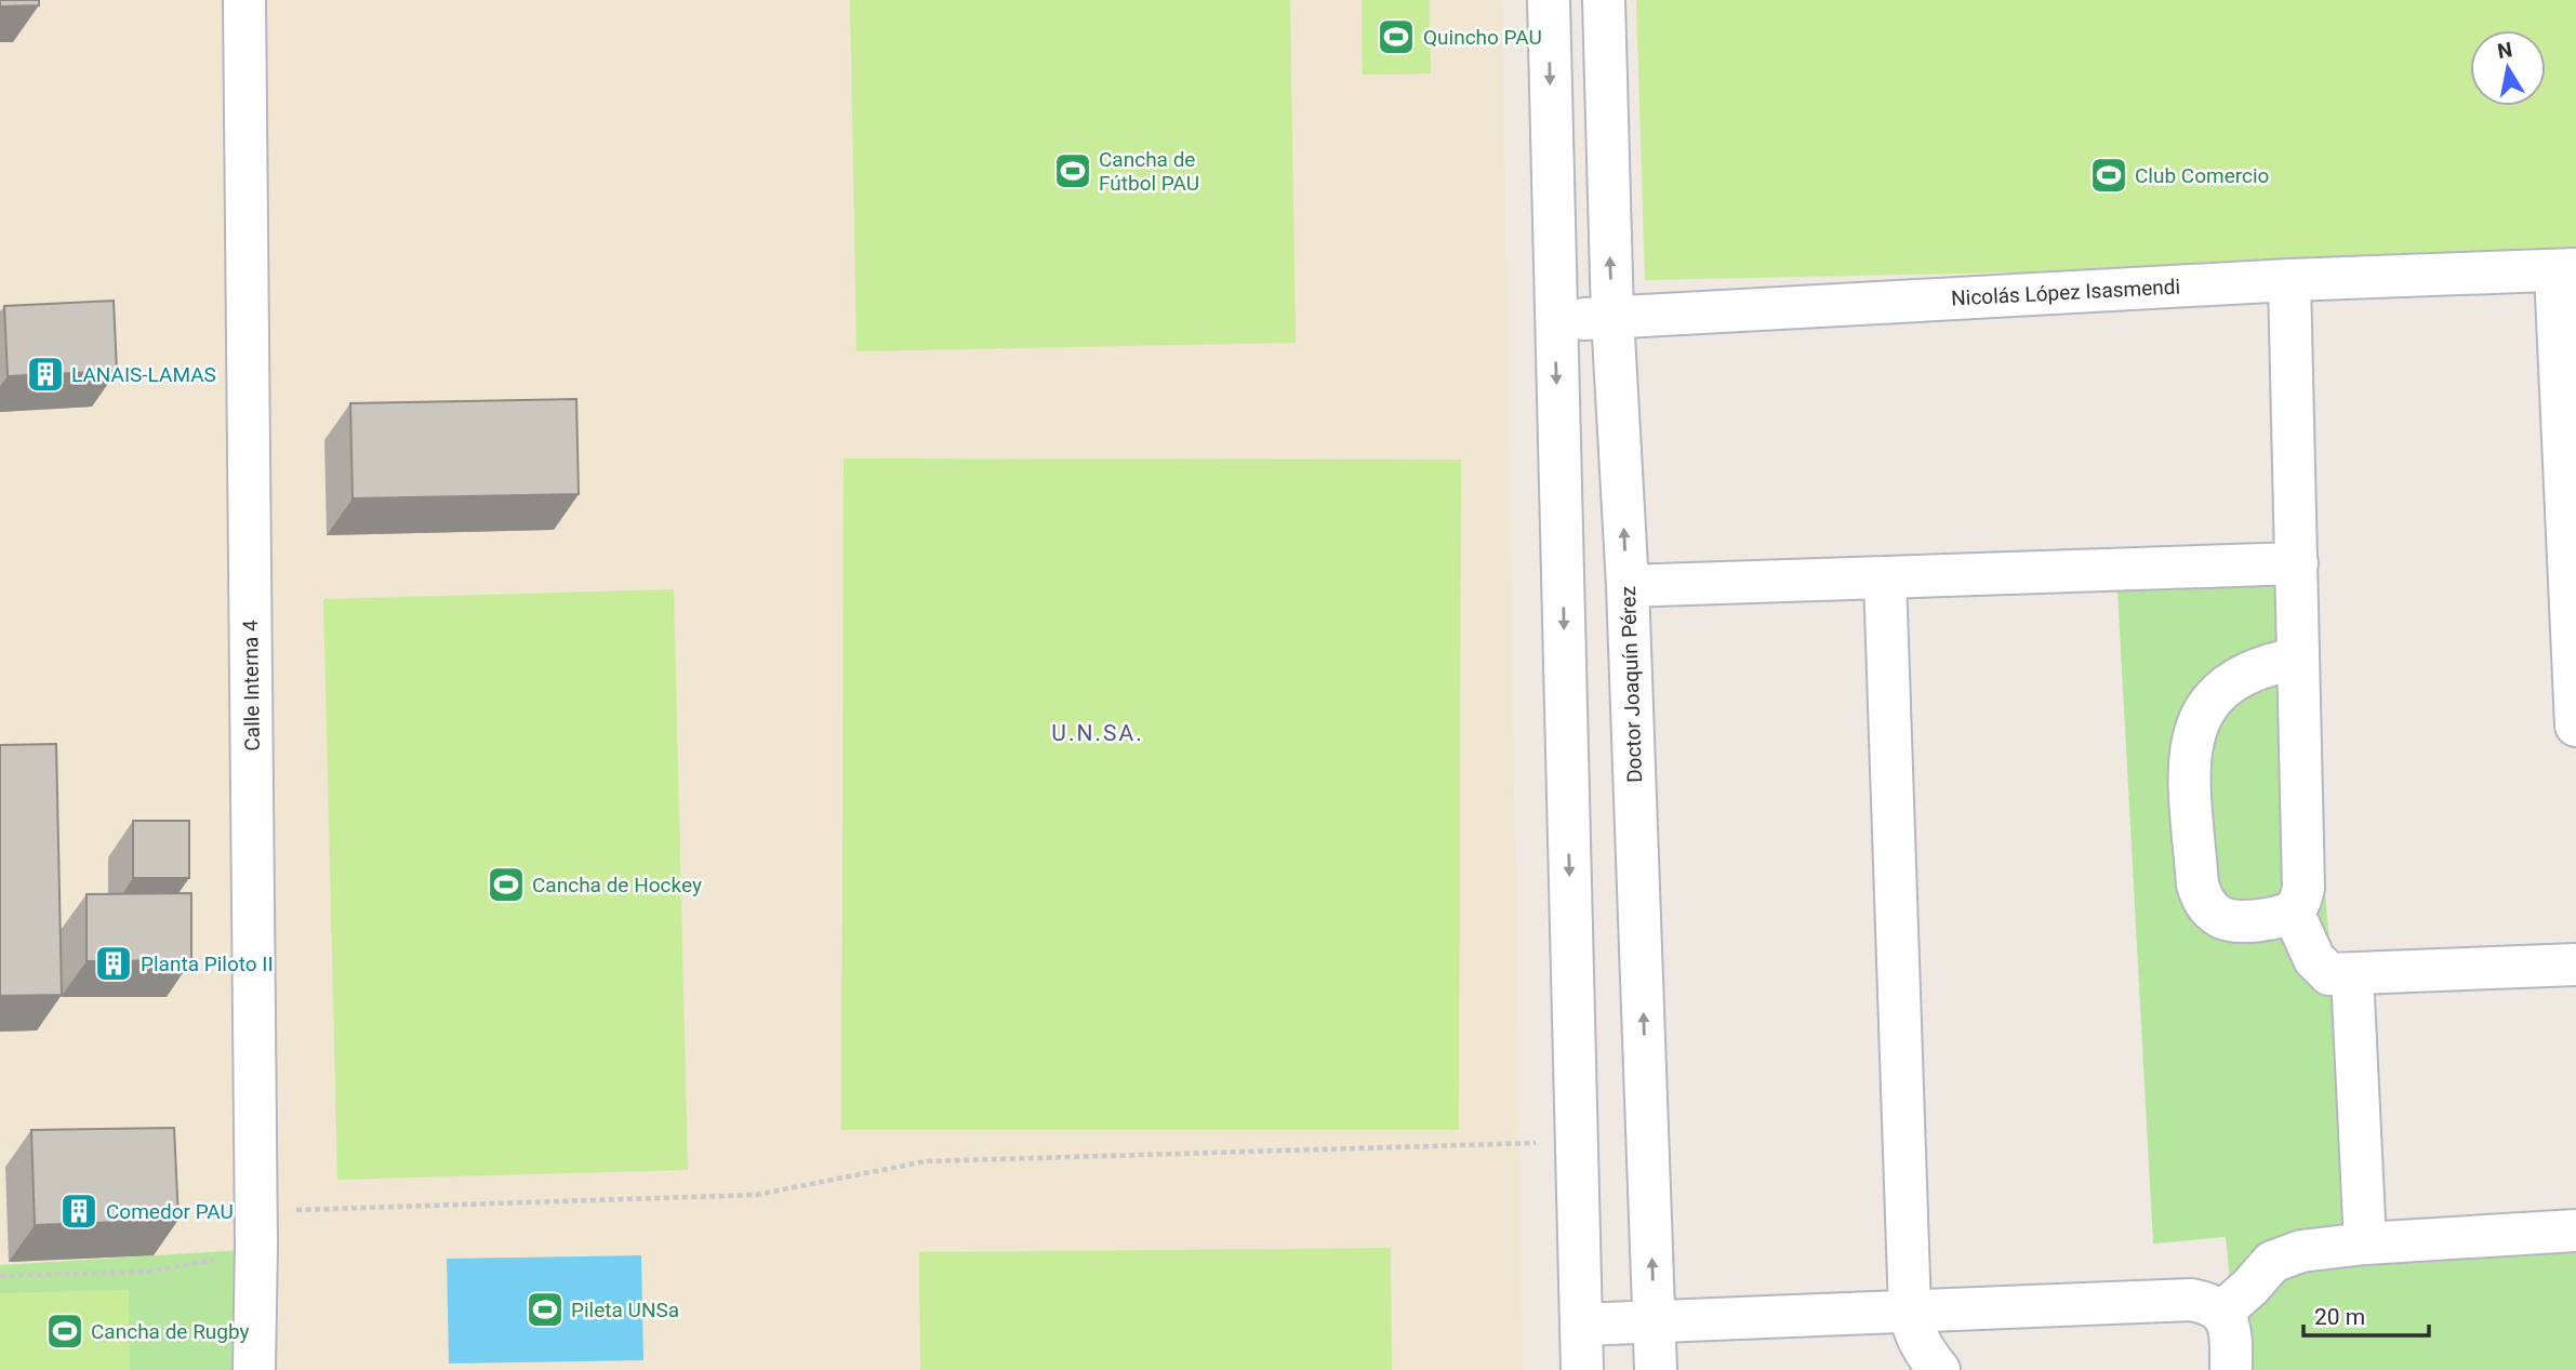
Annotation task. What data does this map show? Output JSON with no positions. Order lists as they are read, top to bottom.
{
  "streets": {
    "street": ["Nicolás López Isasmendi", "Doctor Joaquín Pérez", "Calle Interna 4"]
  },
  "crossings": [
    ["Nicolás López Isasmendi", "Doctor Joaquín Pérez"]
  ],
  "districts": ["U.N.SA."],
  "places": {
    "sports": [
      "Quincho PAU",
      "Cancha de Fútbol PAU",
      "Club Comercio",
      "Cancha de Hockey",
      "Pileta UNSa",
      "Cancha de Rugby"
    ],
    "building": ["LANAIS-LAMAS", "Planta Piloto II", "Comedor PAU"]
  },
  "scale_bar": "20 m",
  "north": "top"
}
